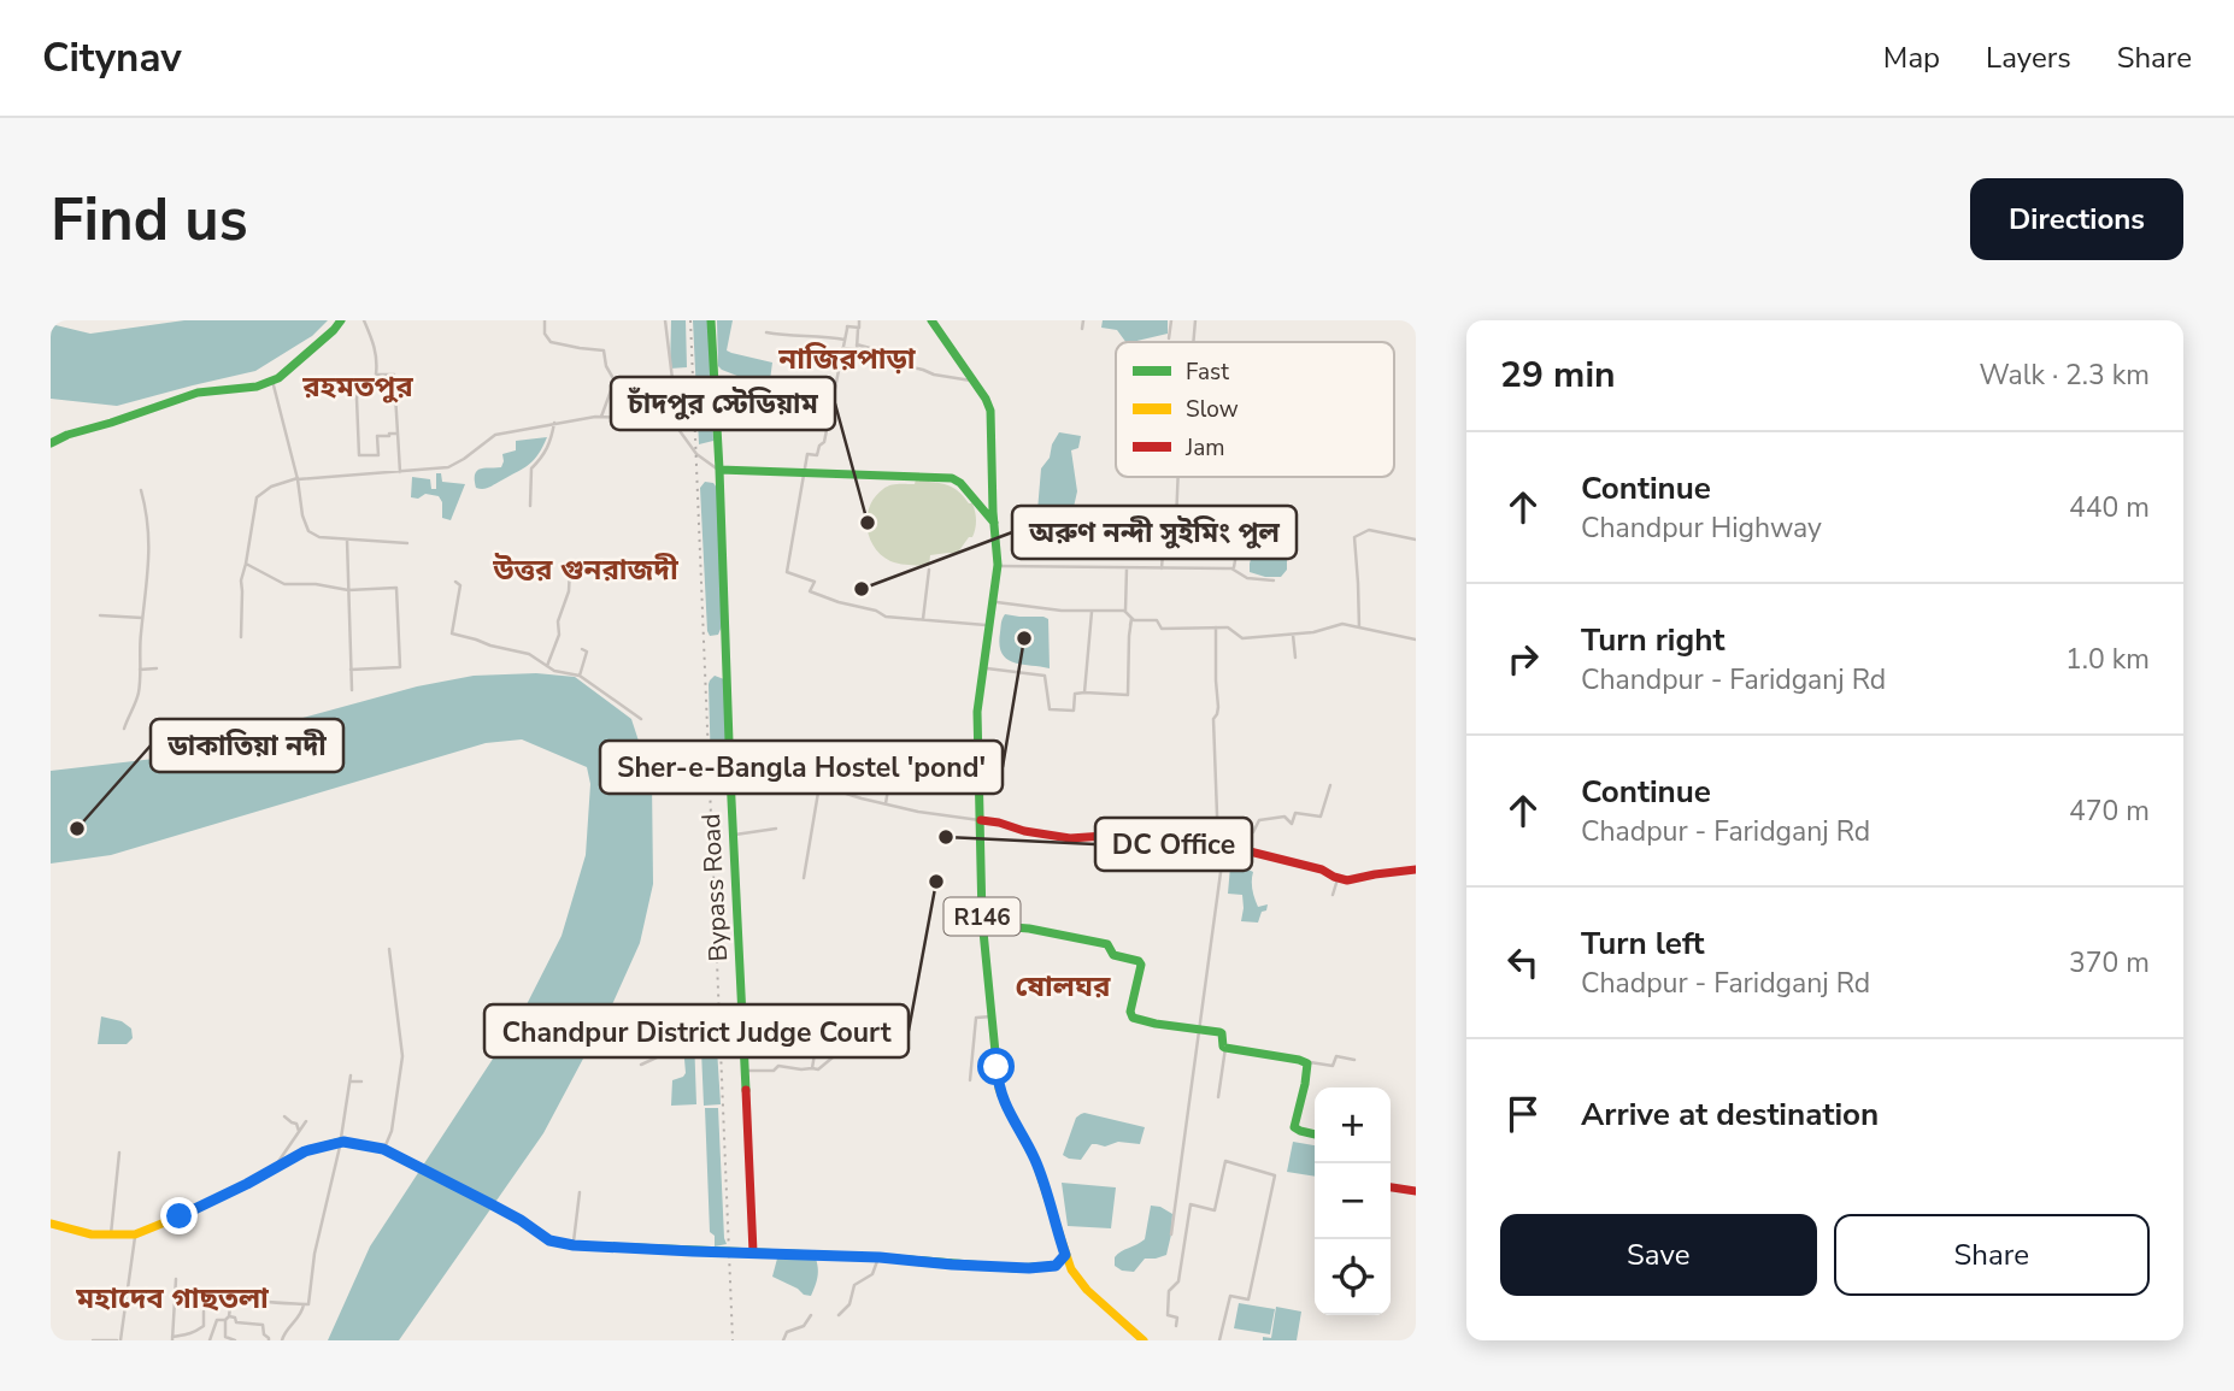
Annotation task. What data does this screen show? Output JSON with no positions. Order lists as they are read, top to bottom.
{
  "streets": {
    "main road": ["Bypass Road", "R146"]
  },
  "districts": [
    "নাজিরপাড়া",
    "রহমতপুর",
    "উত্তর গুনরাজদী",
    "ষোলঘর",
    "মহাদেব গাছতলা"
  ],
  "places": [
    "চাঁদপুর স্টেডিয়াম",
    "অরুণ নন্দী সুইমিং পুল",
    "Sher-e-Bangla Hostel 'pond'",
    "ডাকাতিয়া নদী",
    "DC Office",
    "Chandpur District Judge Court"
  ],
  "legend": ["Fast", "Slow", "Jam"],
  "page": {
    "header": "Citynav",
    "nav": ["Map", "Layers", "Share"],
    "buttons": [
      "Directions",
      ["Save", "Share"]
    ],
    "title": "Find us",
    "heading": ["29 min", "Walk · 2.3 km"],
    "list": [
      ["Continue", "Chandpur Highway", "440 m"],
      ["Turn right", "Chandpur - Faridganj Rd", "1.0 km"],
      ["Continue", "Chadpur - Faridganj Rd", "470 m"],
      ["Turn left", "Chadpur - Faridganj Rd", "370 m"],
      "Arrive at destination"
    ],
    "map_buttons": ["+", "−"]
  }
}
